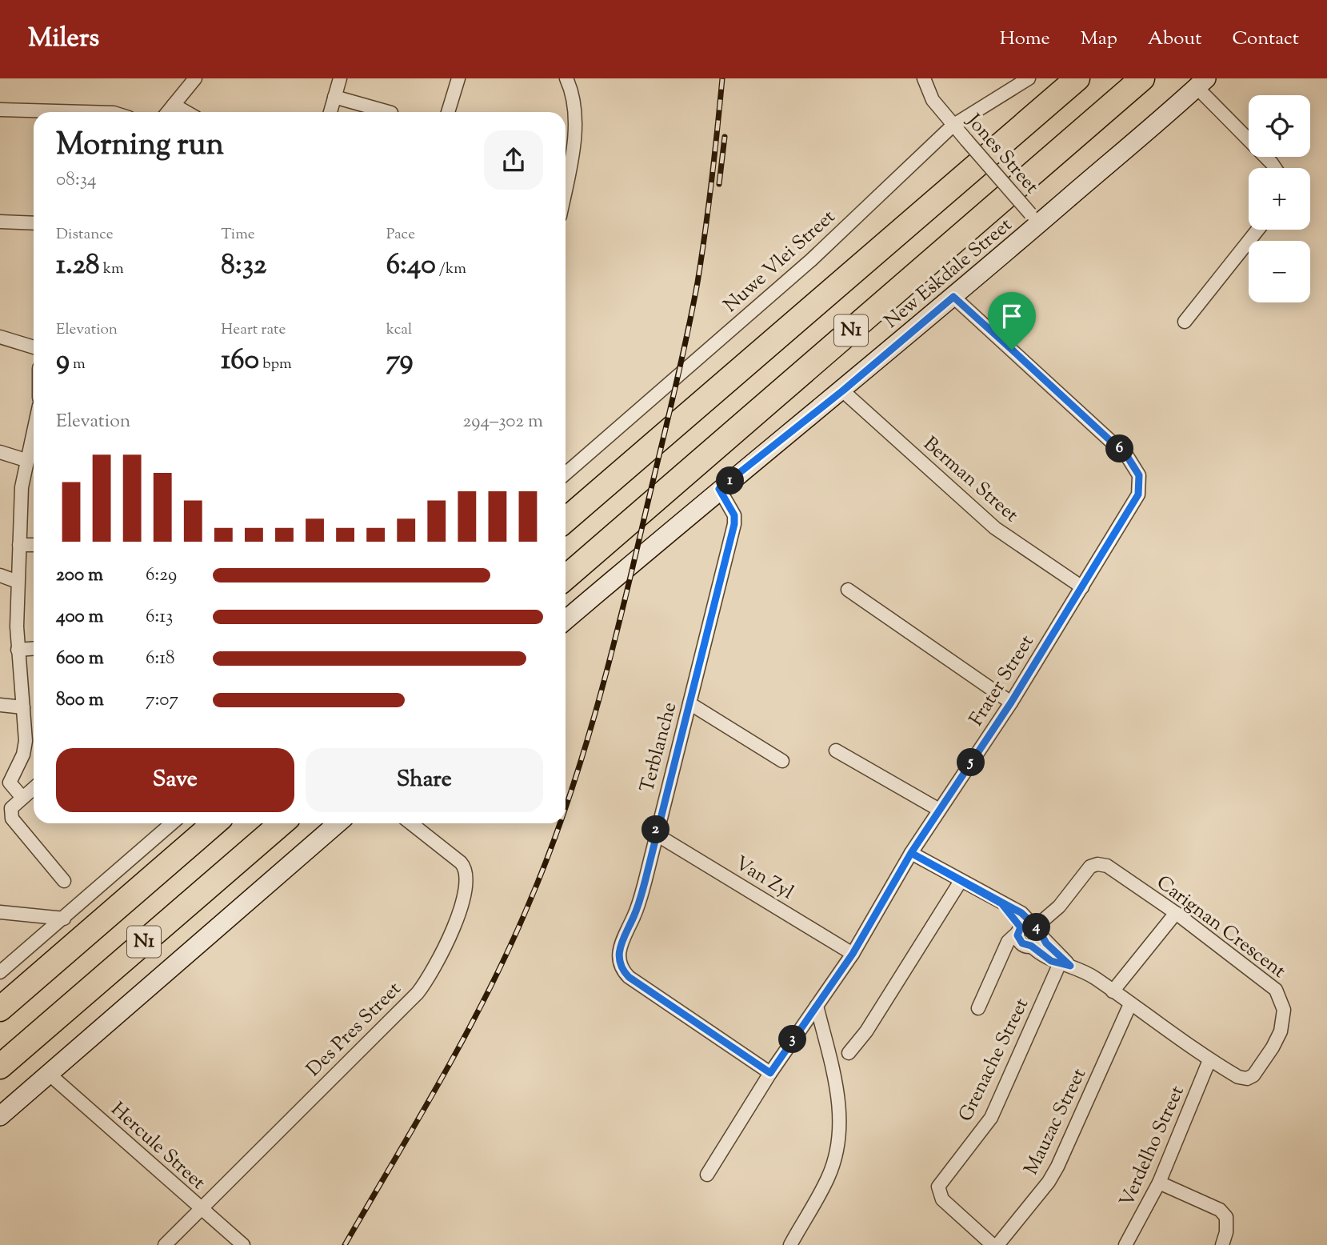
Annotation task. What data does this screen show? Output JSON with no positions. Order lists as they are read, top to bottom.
{
  "streets": {
    "highway": ["N1"],
    "street": [
      "Jones Street",
      "Nuwe Vlei Street",
      "New Eskdale Street",
      "Berman Street",
      "Frater Street",
      "Terblanche",
      "Van Zyl",
      "Carignan Crescent",
      "Des Pres Street",
      "Grenache Street",
      "Mauzac Street",
      "Hercule Street",
      "Verdelho Street"
    ]
  },
  "crossings": [
    ["Jones Street", "Nuwe Vlei Street"],
    ["Jones Street", "New Eskdale Street"],
    ["New Eskdale Street", "Berman Street"],
    ["New Eskdale Street", "Frater Street"],
    ["New Eskdale Street", "Terblanche"],
    ["Berman Street", "Frater Street"],
    ["Frater Street", "Terblanche"],
    ["Frater Street", "Van Zyl"],
    ["Terblanche", "Van Zyl"],
    ["Carignan Crescent", "Grenache Street"],
    ["Carignan Crescent", "Mauzac Street"],
    ["Carignan Crescent", "Verdelho Street"],
    ["Des Pres Street", "Hercule Street"]
  ],
  "page": {
    "header": "Milers",
    "nav": [
      "Home",
      "Map",
      "About",
      "Contact"
    ],
    "map_buttons": ["+", "−"],
    "heading": ["Morning run", "08:34"],
    "stats": [
      ["Distance", "1.28 km"],
      ["Time", "8:32"],
      ["Pace", "6:40 /km"],
      ["Elevation", "9 m"],
      ["Heart rate", "160 bpm"],
      ["kcal", "79"]
    ],
    "chart": ["Elevation", "294–302 m"],
    "pins": [
      "6",
      "1",
      "5",
      "2",
      "4",
      "3"
    ],
    "list": [
      {
        "name": "200 m",
        "note": "6:29"
      },
      {
        "name": "400 m",
        "note": "6:13"
      },
      {
        "name": "600 m",
        "note": "6:18"
      },
      {
        "name": "800 m",
        "note": "7:07"
      }
    ],
    "buttons": ["Save", "Share"]
  }
}
